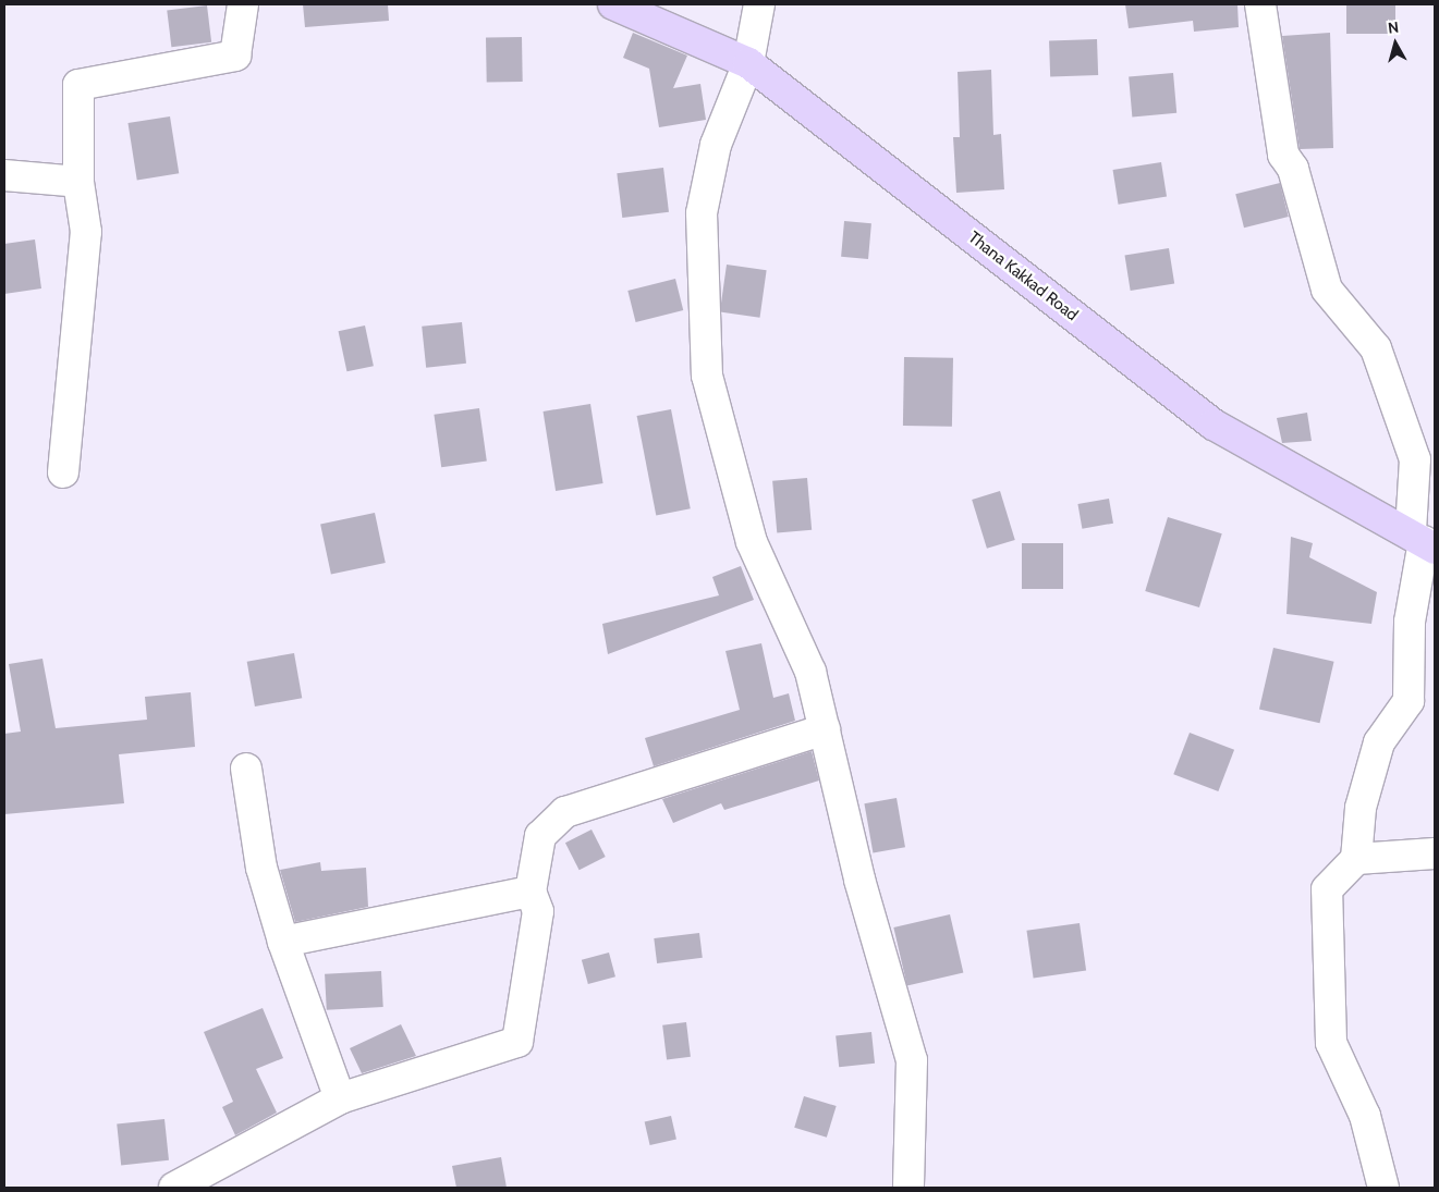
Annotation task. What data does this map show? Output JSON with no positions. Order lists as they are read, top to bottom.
{
  "streets": {
    "main road": ["Thana Kakkad Road"]
  },
  "north": "top"
}
